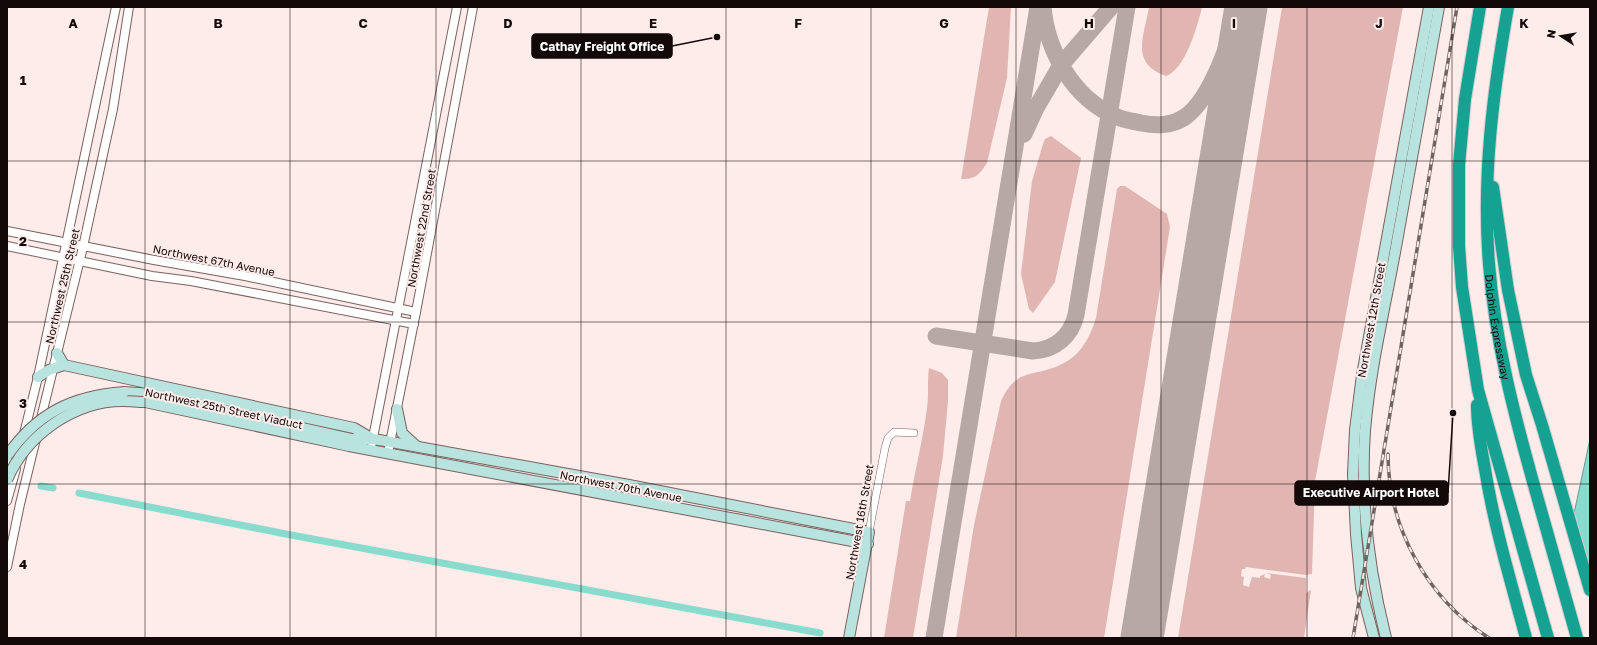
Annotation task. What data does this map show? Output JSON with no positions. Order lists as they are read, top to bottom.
{
  "streets": {
    "highway": ["Dolphin Expressway"],
    "main road": [
      "Northwest 12th Street",
      "Northwest 25th Street Viaduct",
      "Northwest 70th Avenue",
      "Northwest 16th Street"
    ],
    "street": ["Northwest 22nd Street", "Northwest 67th Avenue", "Northwest 25th Street"]
  },
  "crossings": [
    ["Northwest 22nd Street", "Northwest 67th Avenue"],
    ["Northwest 22nd Street", "Northwest 25th Street Viaduct"],
    ["Northwest 22nd Street", "Northwest 70th Avenue"],
    ["Northwest 67th Avenue", "Northwest 25th Street"],
    ["Northwest 25th Street Viaduct", "Northwest 70th Avenue"],
    ["Northwest 70th Avenue", "Northwest 16th Street"]
  ],
  "places": ["Cathay Freight Office", "Executive Airport Hotel"],
  "north": "left",
  "grid": {
    "columns": [
      "A",
      "B",
      "C",
      "D",
      "E",
      "F",
      "G",
      "H",
      "I",
      "J",
      "K"
    ],
    "rows": [
      "1",
      "2",
      "3",
      "4"
    ]
  }
}
